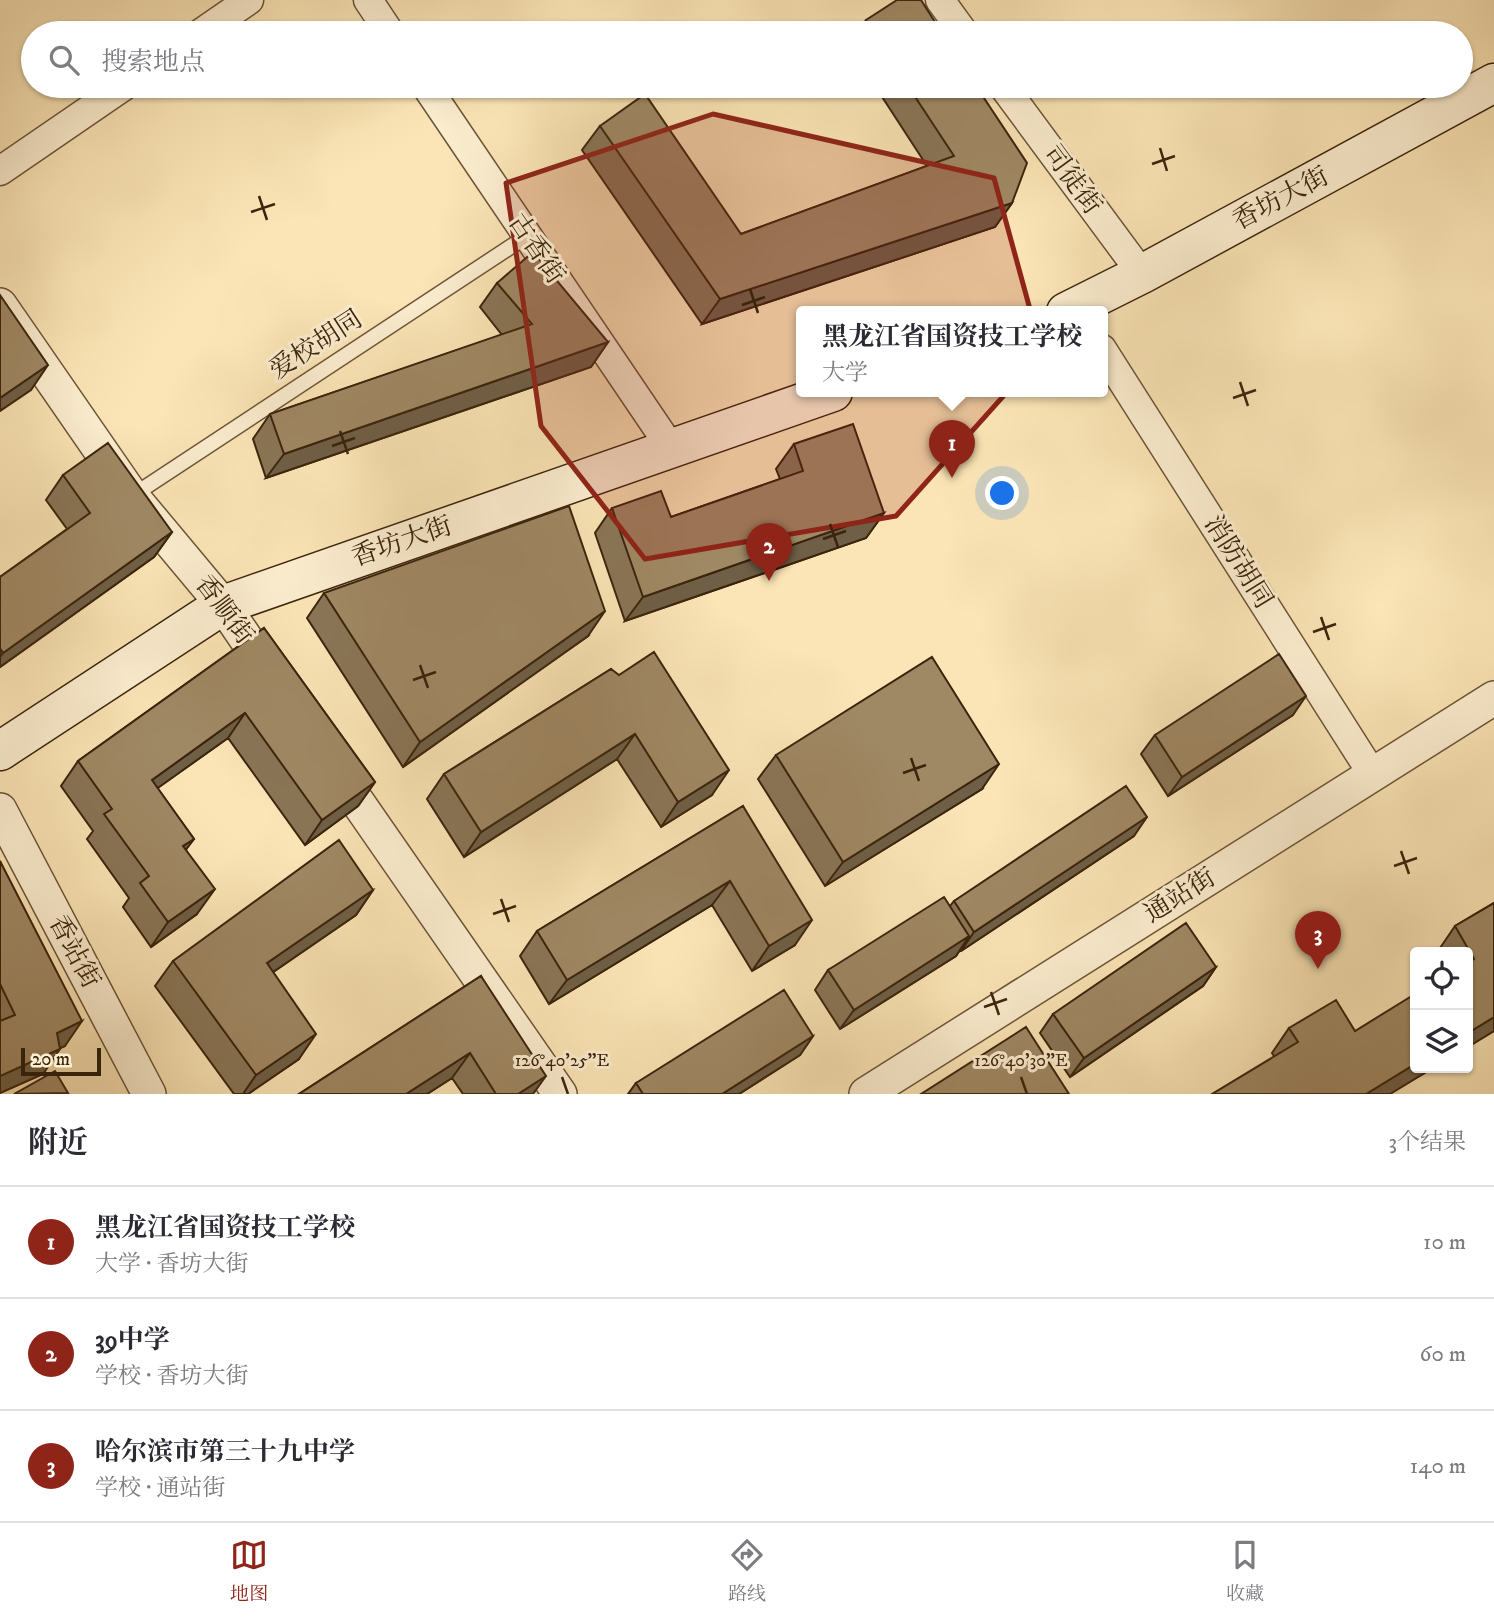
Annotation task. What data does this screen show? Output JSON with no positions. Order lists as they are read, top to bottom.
{
  "streets": {
    "main road": ["香坊大街"],
    "street": [
      "司徒街",
      "古香街",
      "消防胡同",
      "香顺街",
      "通站街",
      "香站街"
    ],
    "lane": ["爱校胡同"]
  },
  "crossings": [
    ["司徒街", "香坊大街"],
    ["香坊大街", "古香街"],
    ["香坊大街", "香顺街"],
    ["古香街", "爱校胡同"],
    ["爱校胡同", "香顺街"],
    ["消防胡同", "通站街"]
  ],
  "scale_bar": "20 m",
  "page": {
    "search": "搜索地点",
    "popup": ["黑龙江省国资技工学校", "大学"],
    "pins": ["1", "2", "3"],
    "scale": "20 m",
    "heading": ["附近", "3个结果"],
    "list": [
      {
        "mark": "1",
        "name": "黑龙江省国资技工学校",
        "note": "大学 · 香坊大街",
        "value": "10 m"
      },
      {
        "mark": "2",
        "name": "39中学",
        "note": "学校 · 香坊大街",
        "value": "60 m"
      },
      {
        "mark": "3",
        "name": "哈尔滨市第三十九中学",
        "note": "学校 · 通站街",
        "value": "140 m"
      }
    ],
    "nav": ["地图", "路线", "收藏"]
  },
  "coordinates": ["126°40'25\"E", "126°40'30\"E"]
}
